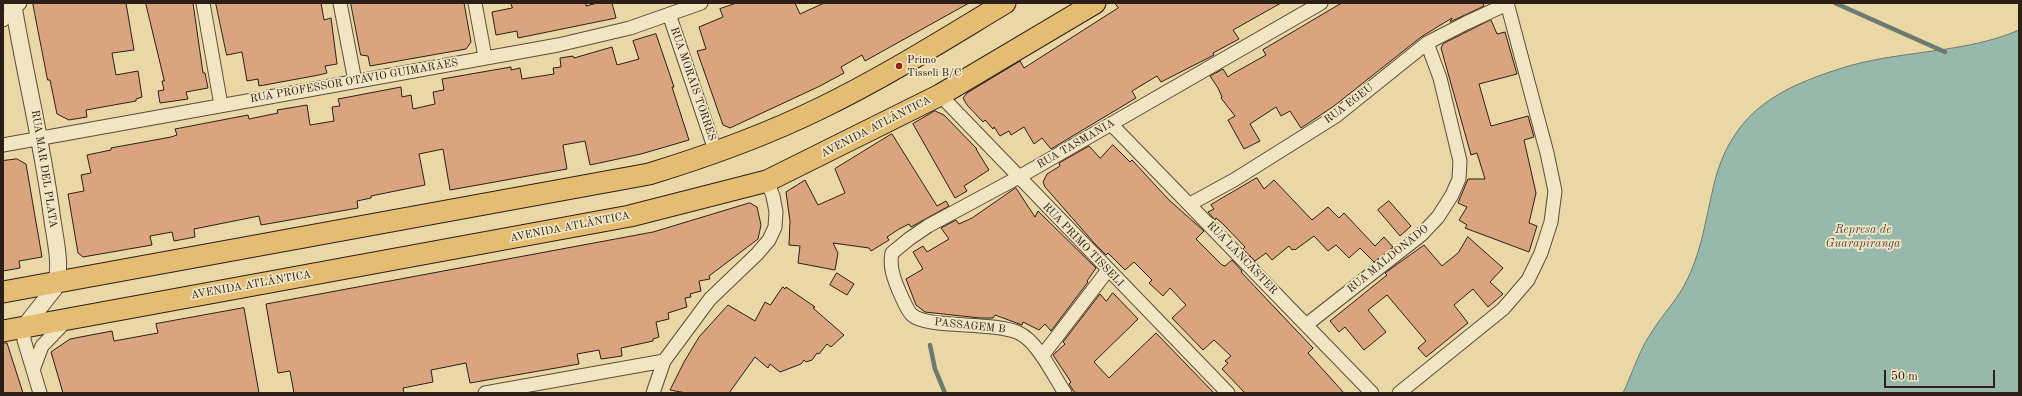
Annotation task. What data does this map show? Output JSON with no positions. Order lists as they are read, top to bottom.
{
  "streets": {
    "main road": ["AVENIDA ATLÂNTICA"],
    "street": [
      "RUA PROFESSOR OTÁVIO GUIMARÃES",
      "RUA MORAIS TORRES",
      "RUA EGEU",
      "RUA TASMANIA",
      "RUA MAR DEL PLATA",
      "RUA PRIMO TISSELI",
      "RUA LANCASTER",
      "RUA MALDONADO",
      "PASSAGEM B"
    ]
  },
  "crossings": [
    ["RUA PROFESSOR OTÁVIO GUIMARÃES", "RUA MORAIS TORRES"],
    ["RUA PROFESSOR OTÁVIO GUIMARÃES", "RUA MAR DEL PLATA"],
    ["RUA EGEU", "RUA LANCASTER"],
    ["RUA EGEU", "RUA MALDONADO"],
    ["AVENIDA ATLÂNTICA", "RUA MAR DEL PLATA"],
    ["AVENIDA ATLÂNTICA", "RUA PRIMO TISSELI"],
    ["RUA TASMANIA", "RUA PRIMO TISSELI"],
    ["RUA TASMANIA", "RUA LANCASTER"],
    ["RUA TASMANIA", "PASSAGEM B"],
    ["RUA LANCASTER", "RUA MALDONADO"]
  ],
  "water": ["Represa de Guarapiranga"],
  "places": ["Primo Tisseli B/C"],
  "scale_bar": "50 m"
}
